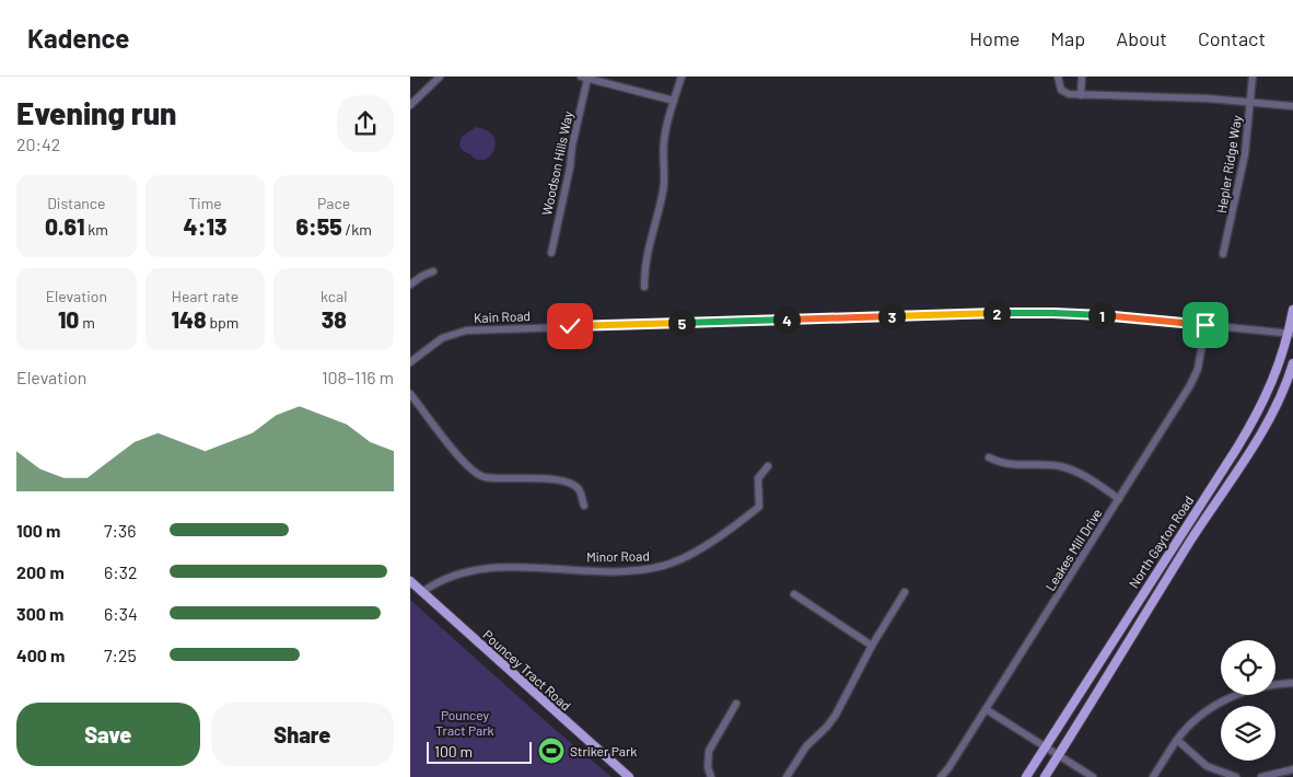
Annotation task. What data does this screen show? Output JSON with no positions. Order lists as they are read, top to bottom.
{
  "streets": {
    "main road": ["North Gayton Road", "Pouncey Tract Road"],
    "street": [
      "Woodson Hills Way",
      "Hepler Ridge Way",
      "Kain Road",
      "Leakes Mill Drive",
      "Minor Road"
    ]
  },
  "crossings": [
    ["Kain Road", "North Gayton Road"],
    ["Kain Road", "Leakes Mill Drive"],
    ["Minor Road", "Pouncey Tract Road"]
  ],
  "parks": ["Pouncey Tract Park"],
  "places": {
    "sports": ["Striker Park"]
  },
  "scale_bar": "100 m",
  "page": {
    "header": "Kadence",
    "nav": [
      "Home",
      "Map",
      "About",
      "Contact"
    ],
    "heading": ["Evening run", "20:42"],
    "stats": [
      ["Distance", "0.61 km"],
      ["Time", "4:13"],
      ["Pace", "6:55 /km"],
      ["Elevation", "10 m"],
      ["Heart rate", "148 bpm"],
      ["kcal", "38"]
    ],
    "pins": [
      "2",
      "1",
      "3",
      "4",
      "5"
    ],
    "chart": ["Elevation", "108–116 m"],
    "list": [
      {
        "name": "100 m",
        "note": "7:36"
      },
      {
        "name": "200 m",
        "note": "6:32"
      },
      {
        "name": "300 m",
        "note": "6:34"
      },
      {
        "name": "400 m",
        "note": "7:25"
      }
    ],
    "buttons": ["Save", "Share"],
    "scale": "100 m"
  }
}
